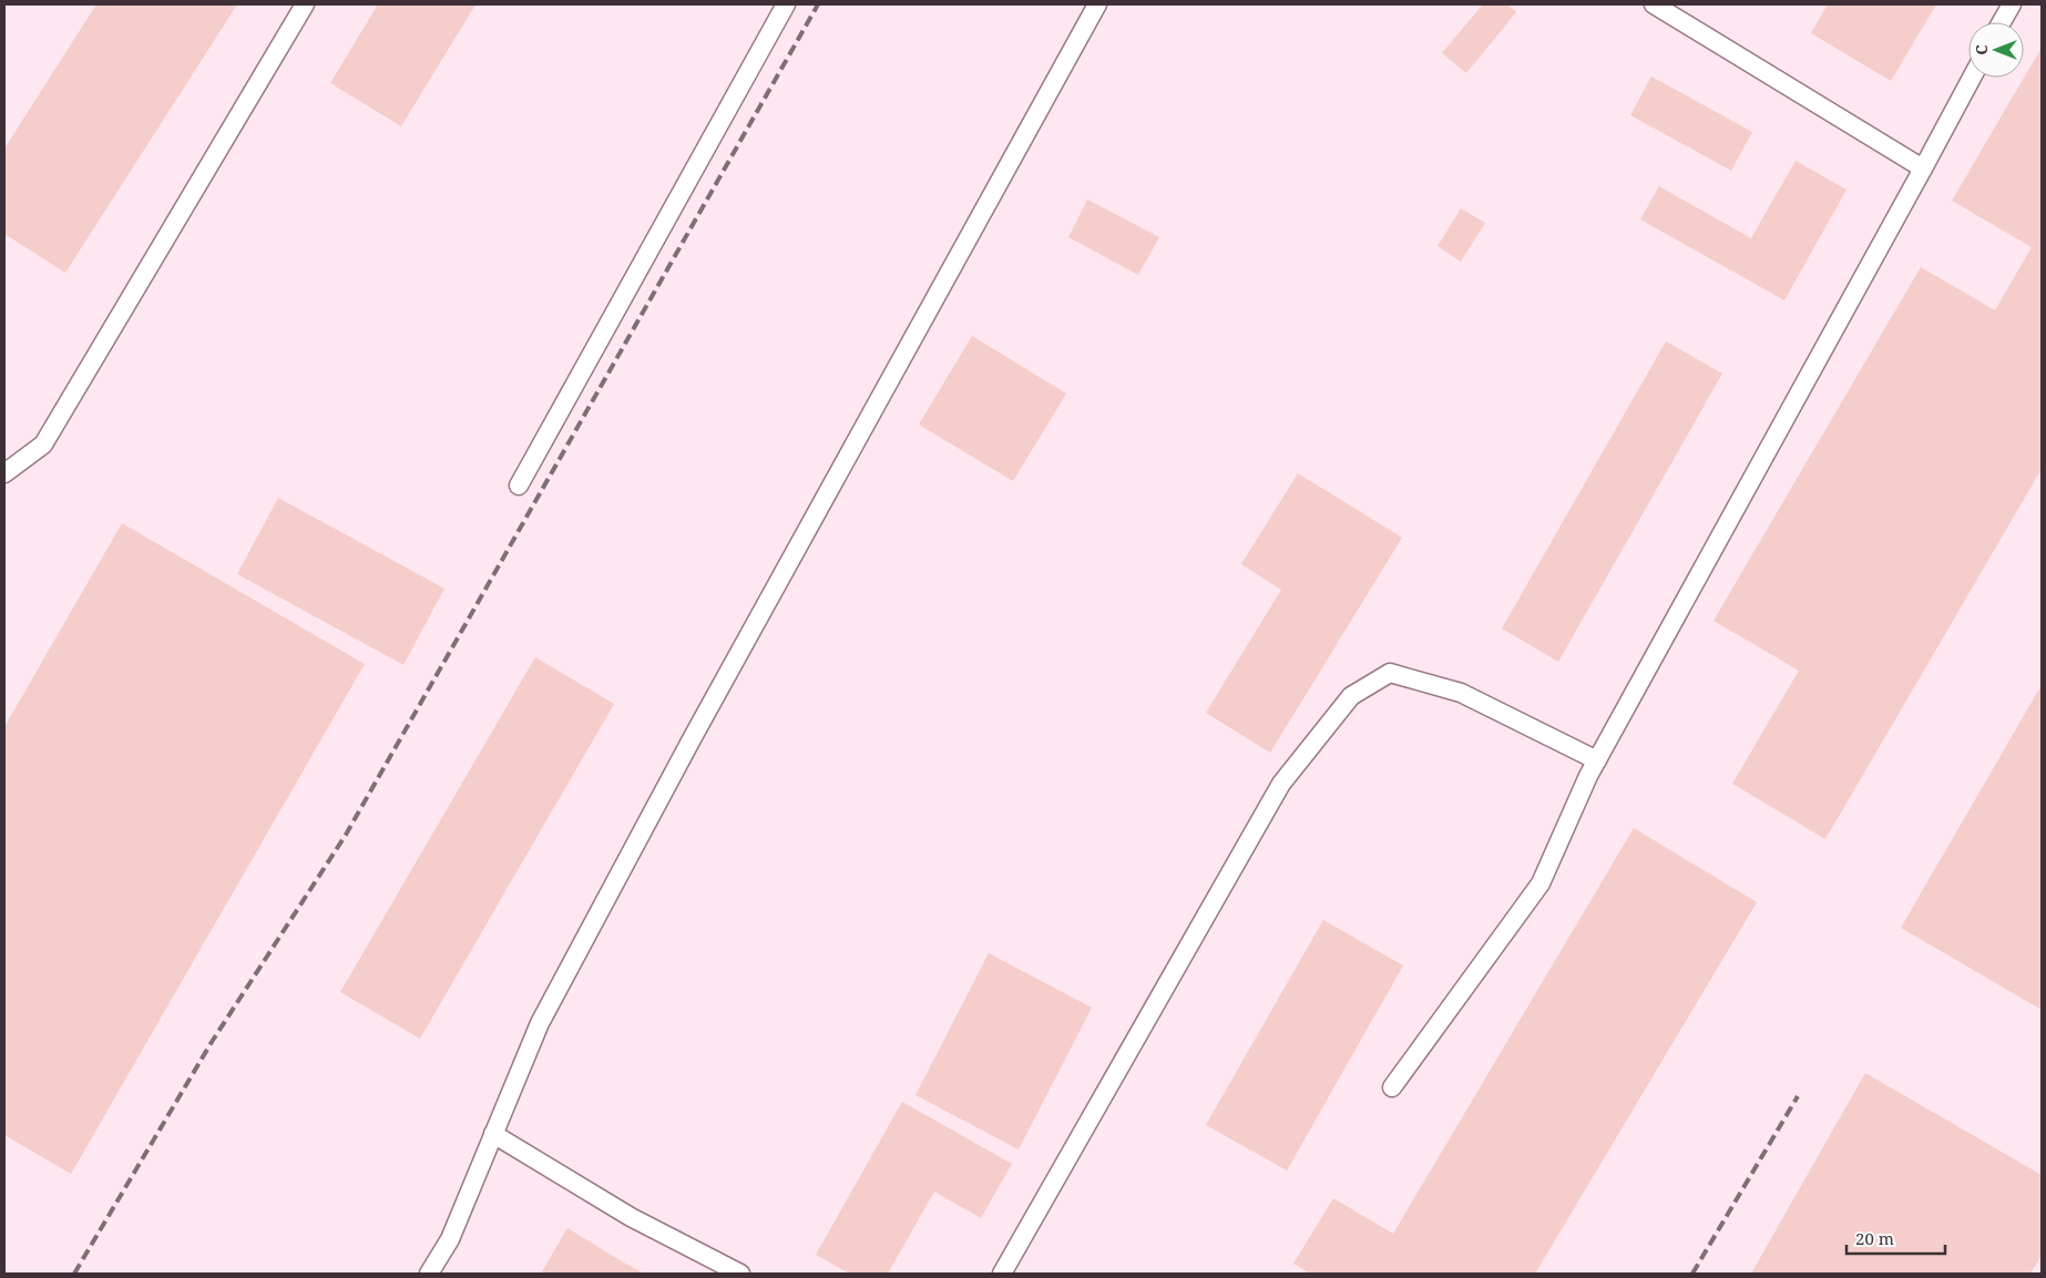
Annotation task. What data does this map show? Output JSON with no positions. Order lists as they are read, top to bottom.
{
  "scale_bar": "20 m",
  "north": "left"
}
